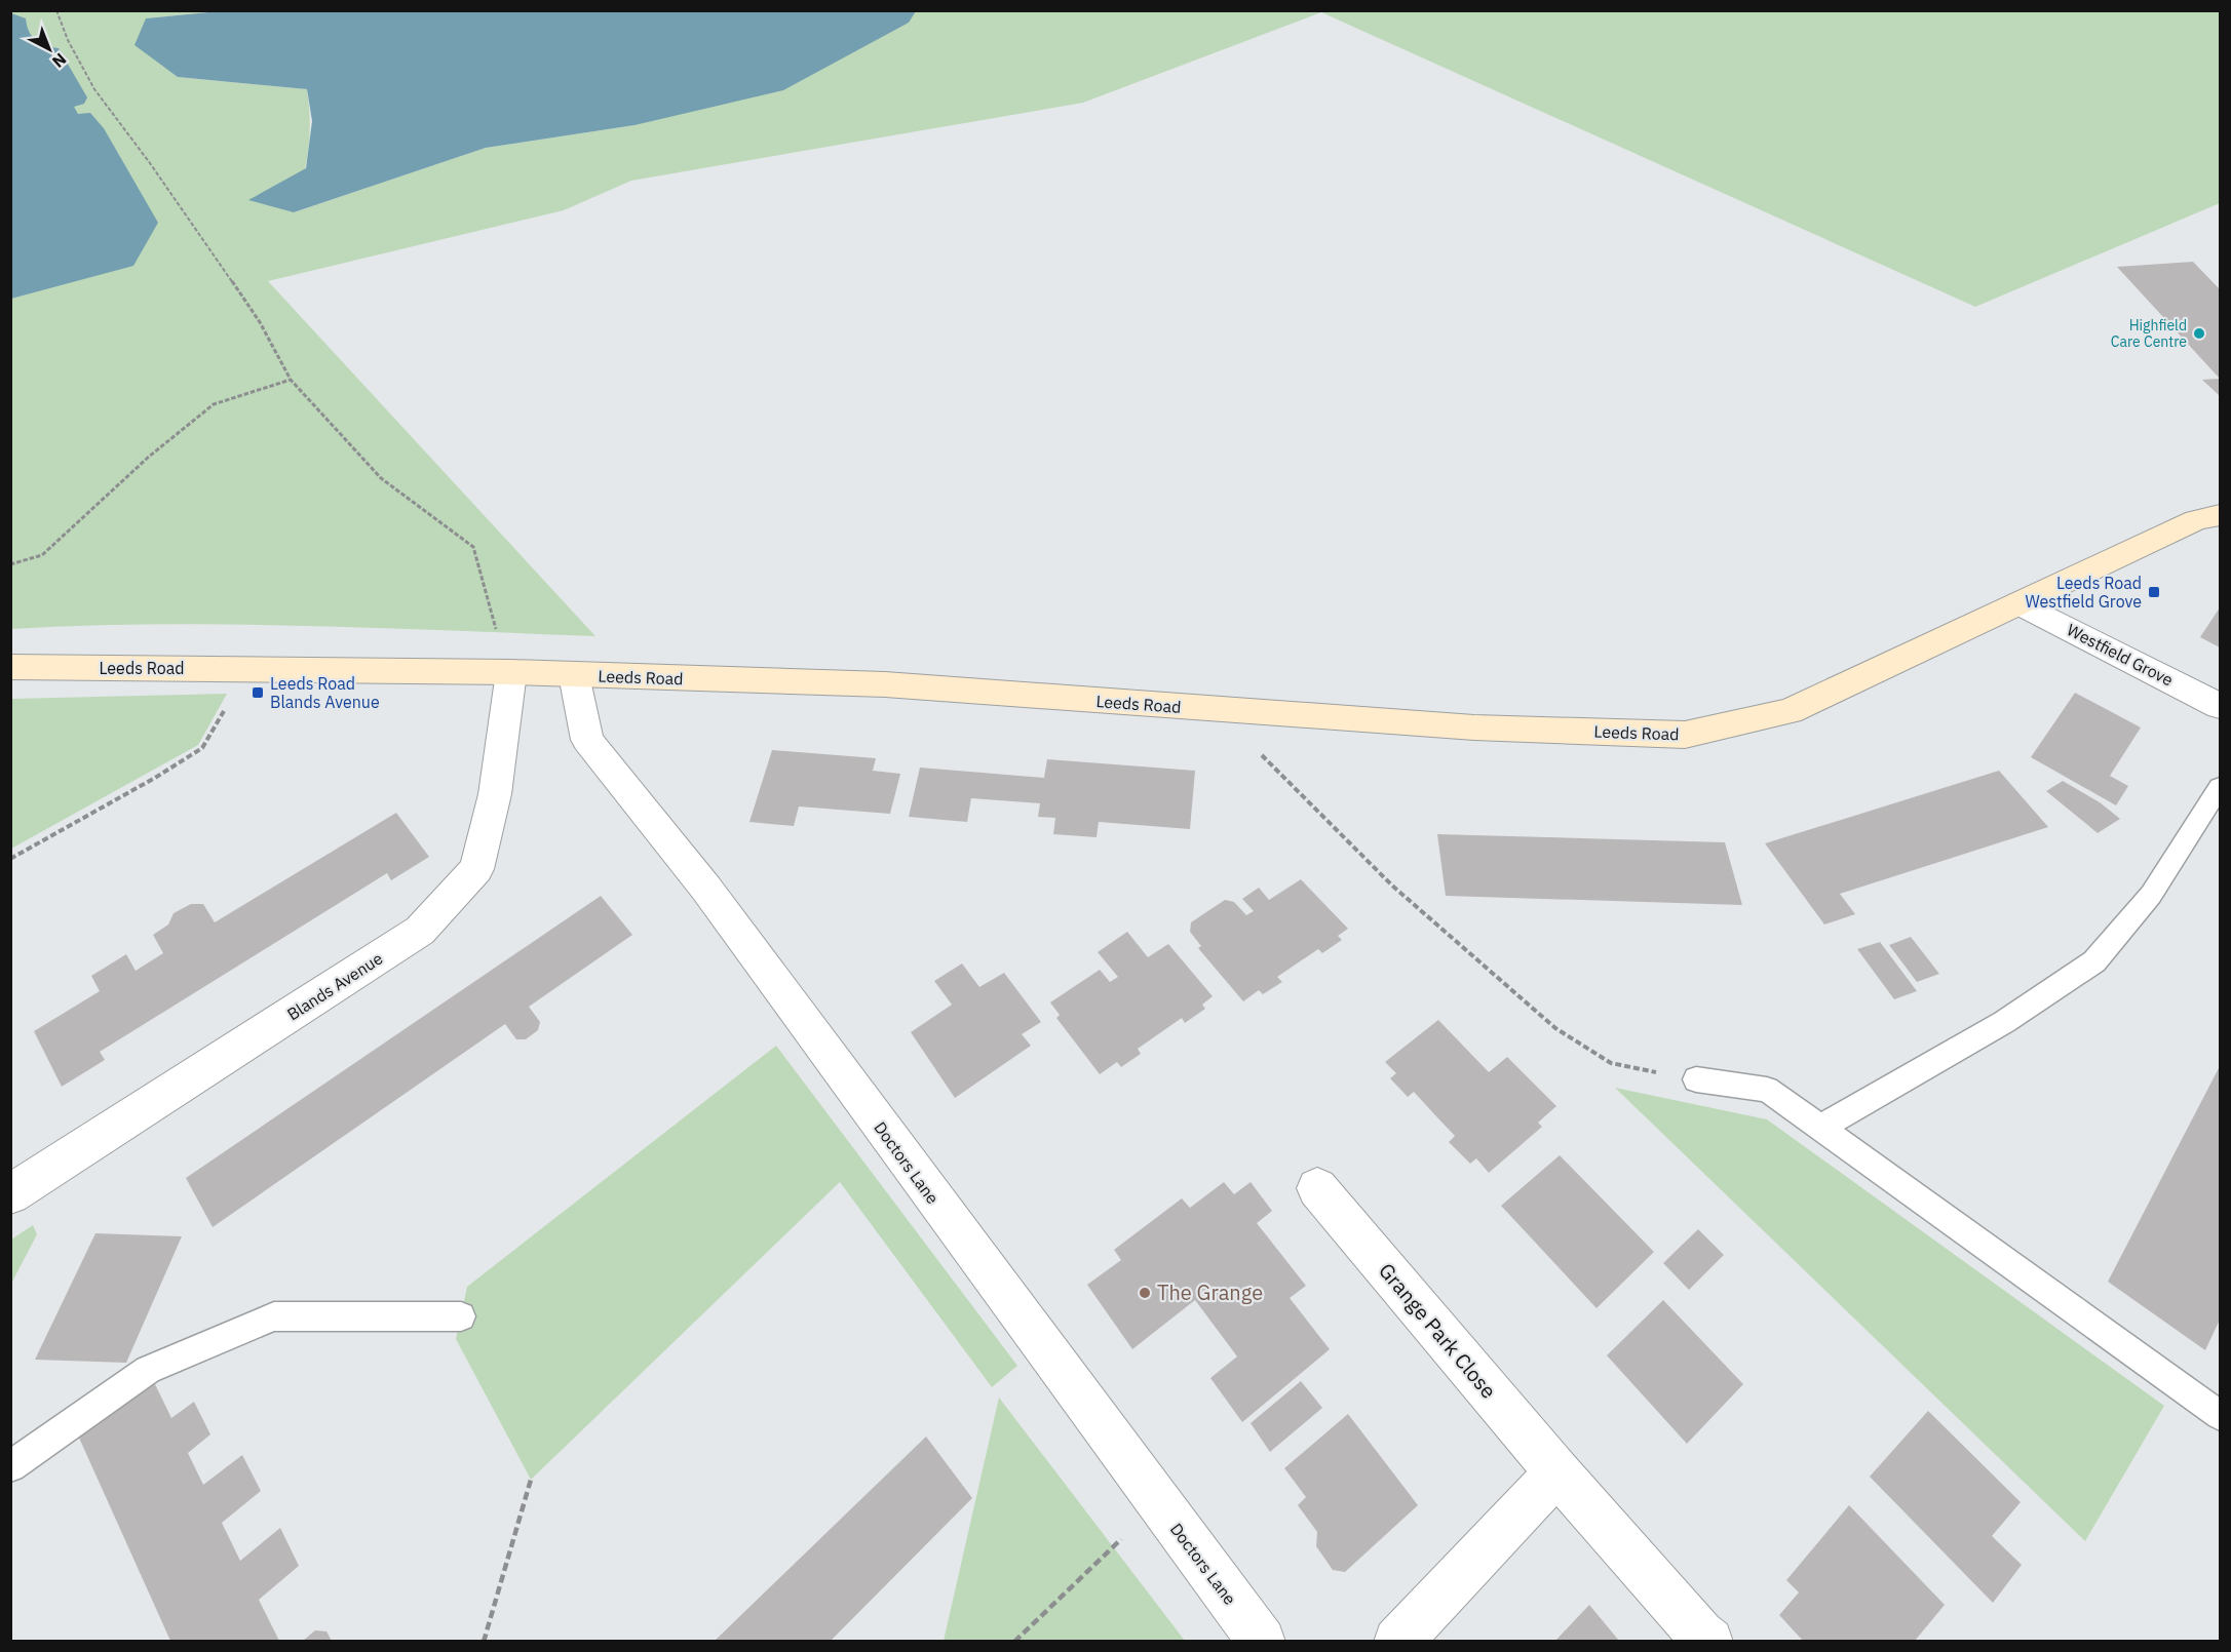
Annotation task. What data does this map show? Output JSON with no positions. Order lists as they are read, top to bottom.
{
  "streets": {
    "street": [
      "Westfield Grove",
      "Leeds Road",
      "Blands Avenue",
      "Doctors Lane",
      "Grange Park Close"
    ]
  },
  "crossings": [
    ["Westfield Grove", "Leeds Road"],
    ["Leeds Road", "Blands Avenue"],
    ["Leeds Road", "Doctors Lane"]
  ],
  "places": {
    "other": ["Highfield Care Centre", "The Grange"],
    "transit": ["Leeds Road Westfield Grove", "Leeds Road Blands Avenue"]
  },
  "north": "bottom right"
}
